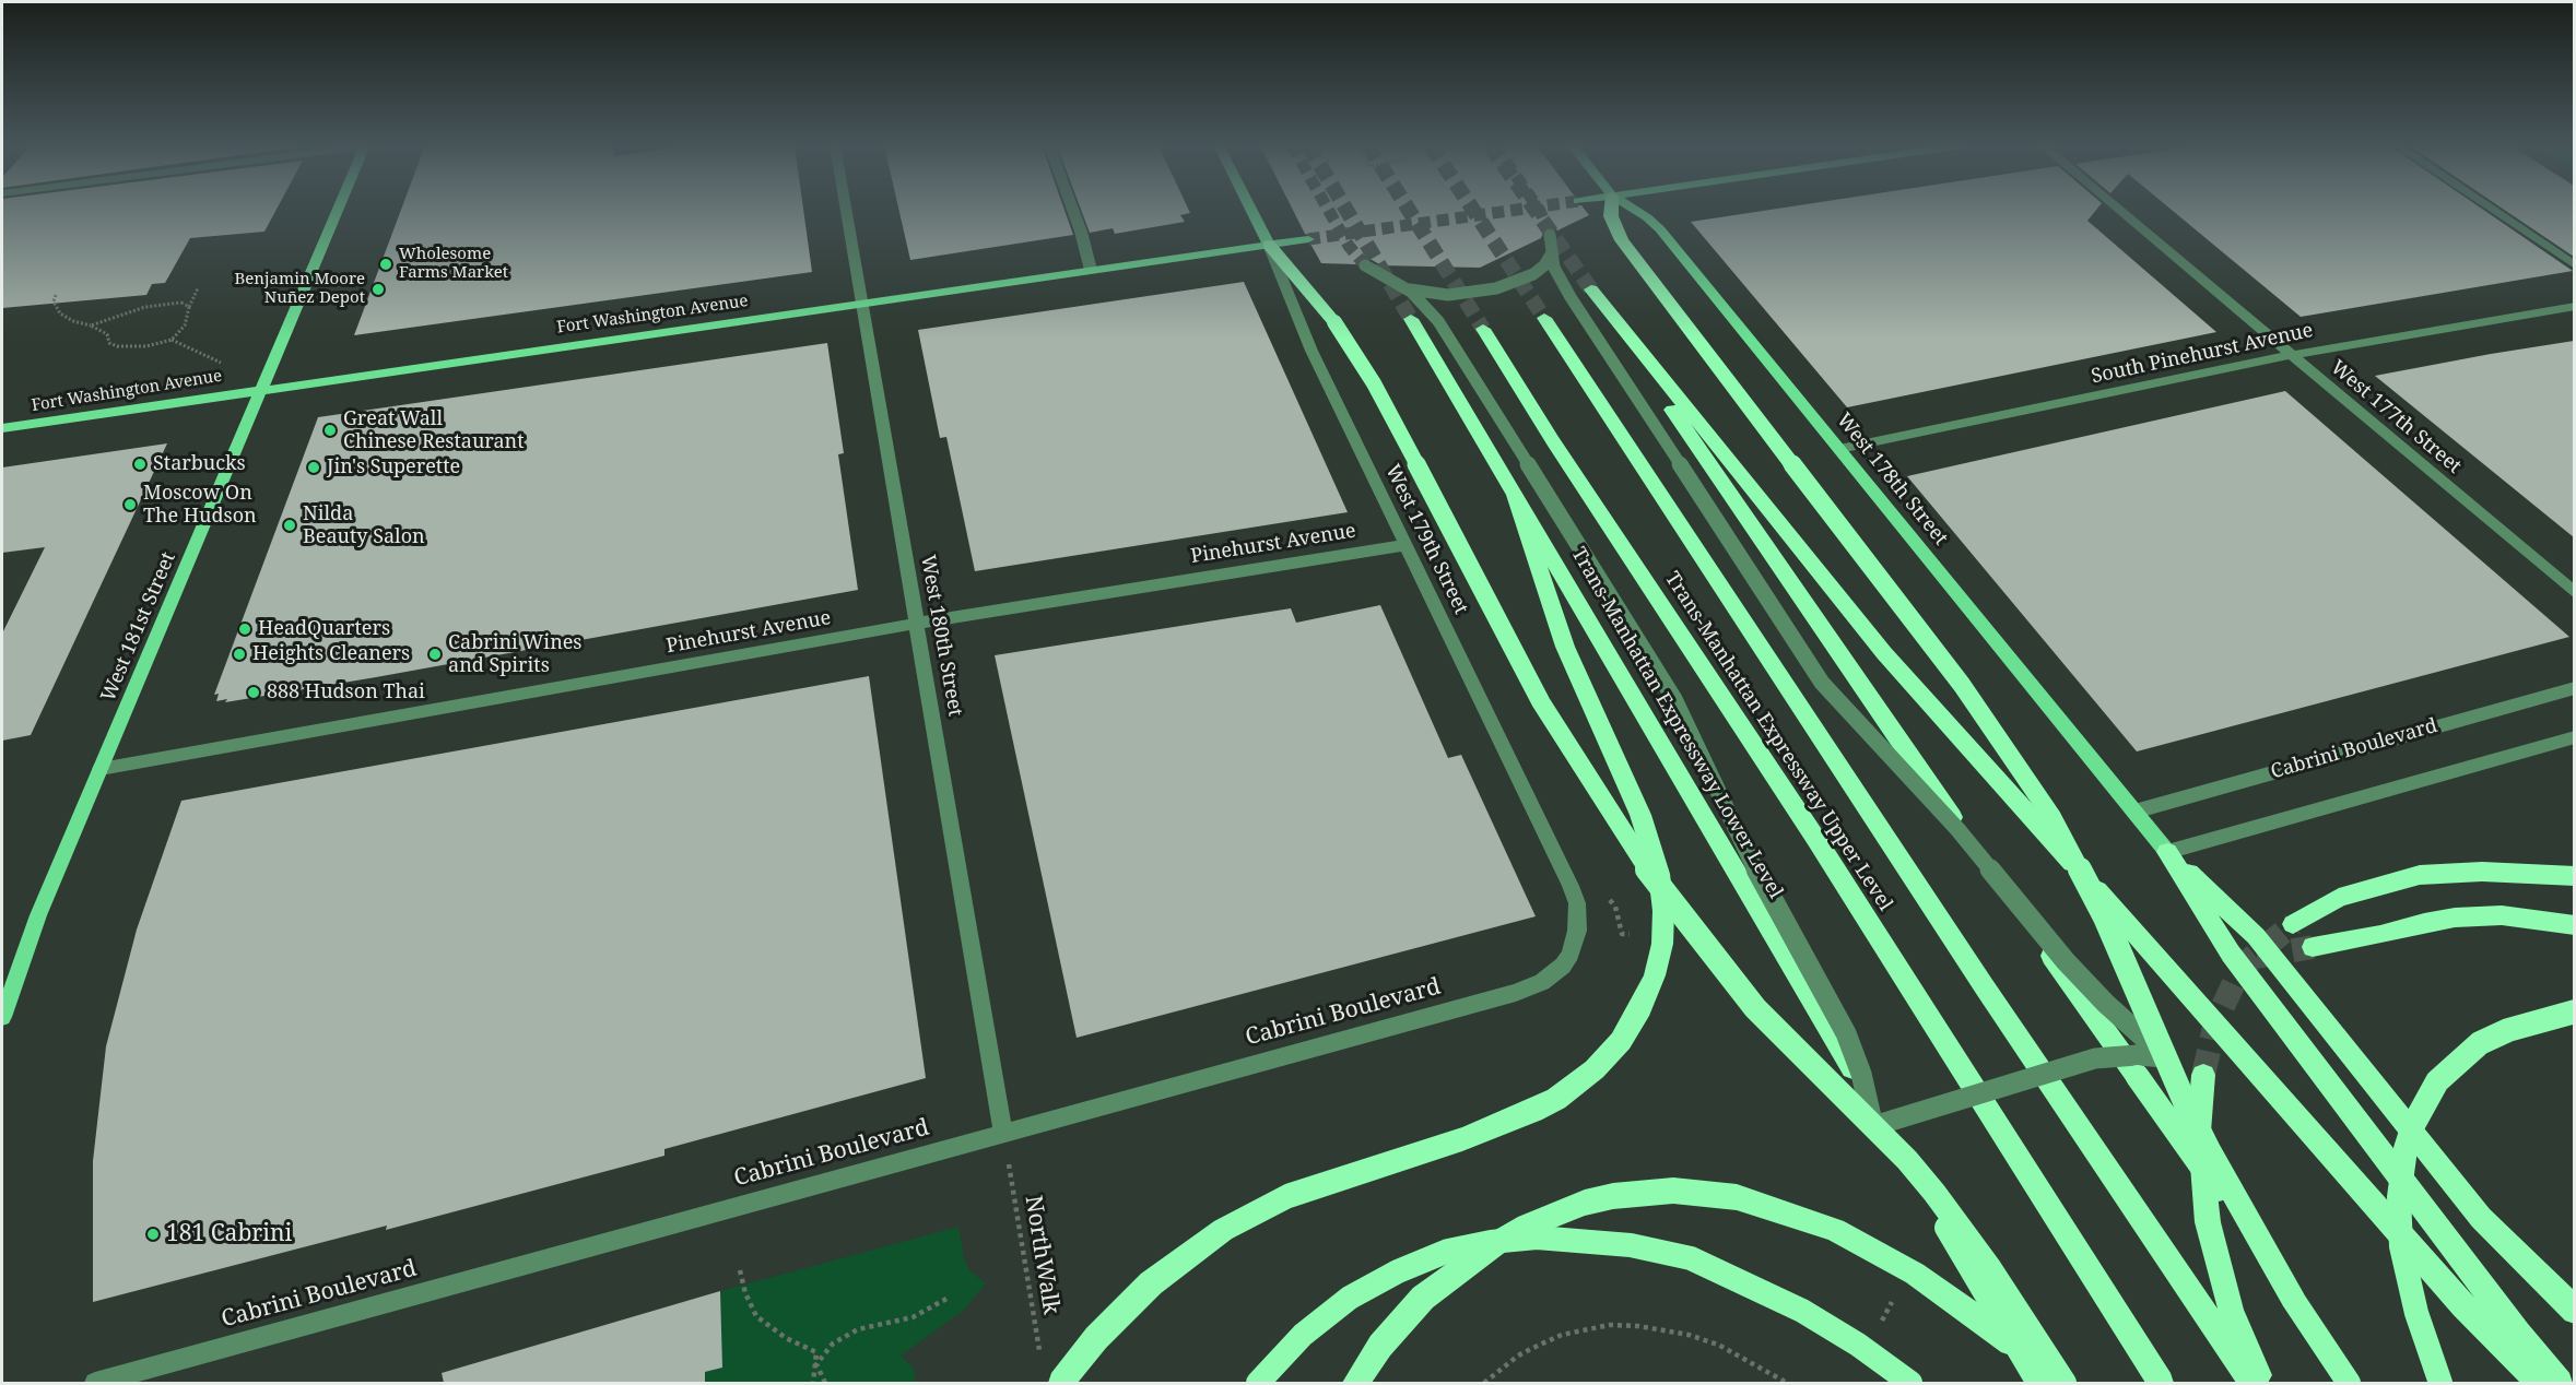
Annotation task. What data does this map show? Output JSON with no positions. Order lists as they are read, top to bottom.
{
  "streets": {
    "highway": ["Trans-Manhattan Expressway Lower Level", "Trans-Manhattan Expressway Upper Level"],
    "main road": [
      "Fort Washington Avenue",
      "West 178th Street",
      "West 179th Street",
      "West 181st Street"
    ],
    "street": [
      "South Pinehurst Avenue",
      "West 177th Street",
      "Pinehurst Avenue",
      "West 180th Street",
      "Cabrini Boulevard"
    ],
    "path": ["NorthWalk"]
  },
  "crossings": [
    ["Fort Washington Avenue", "West 179th Street"],
    ["Fort Washington Avenue", "West 181st Street"],
    ["Fort Washington Avenue", "West 180th Street"],
    ["South Pinehurst Avenue", "West 177th Street"],
    ["South Pinehurst Avenue", "West 178th Street"],
    ["West 178th Street", "Cabrini Boulevard"],
    ["West 179th Street", "Pinehurst Avenue"],
    ["West 179th Street", "Cabrini Boulevard"],
    ["Pinehurst Avenue", "West 181st Street"],
    ["Pinehurst Avenue", "West 180th Street"],
    ["West 180th Street", "Cabrini Boulevard"],
    ["West 180th Street", "NorthWalk"],
    ["Cabrini Boulevard", "NorthWalk"]
  ],
  "places": [
    "Wholesome Farms Market",
    "Benjamin Moore Nuñez Depot",
    "Great Wall Chinese Restaurant",
    "Starbucks",
    "Jin's Superette",
    "Moscow On The Hudson",
    "Nilda Beauty Salon",
    "HeadQuarters",
    "Heights Cleaners",
    "Cabrini Wines and Spirits",
    "888 Hudson Thai",
    "181 Cabrini"
  ]
}
